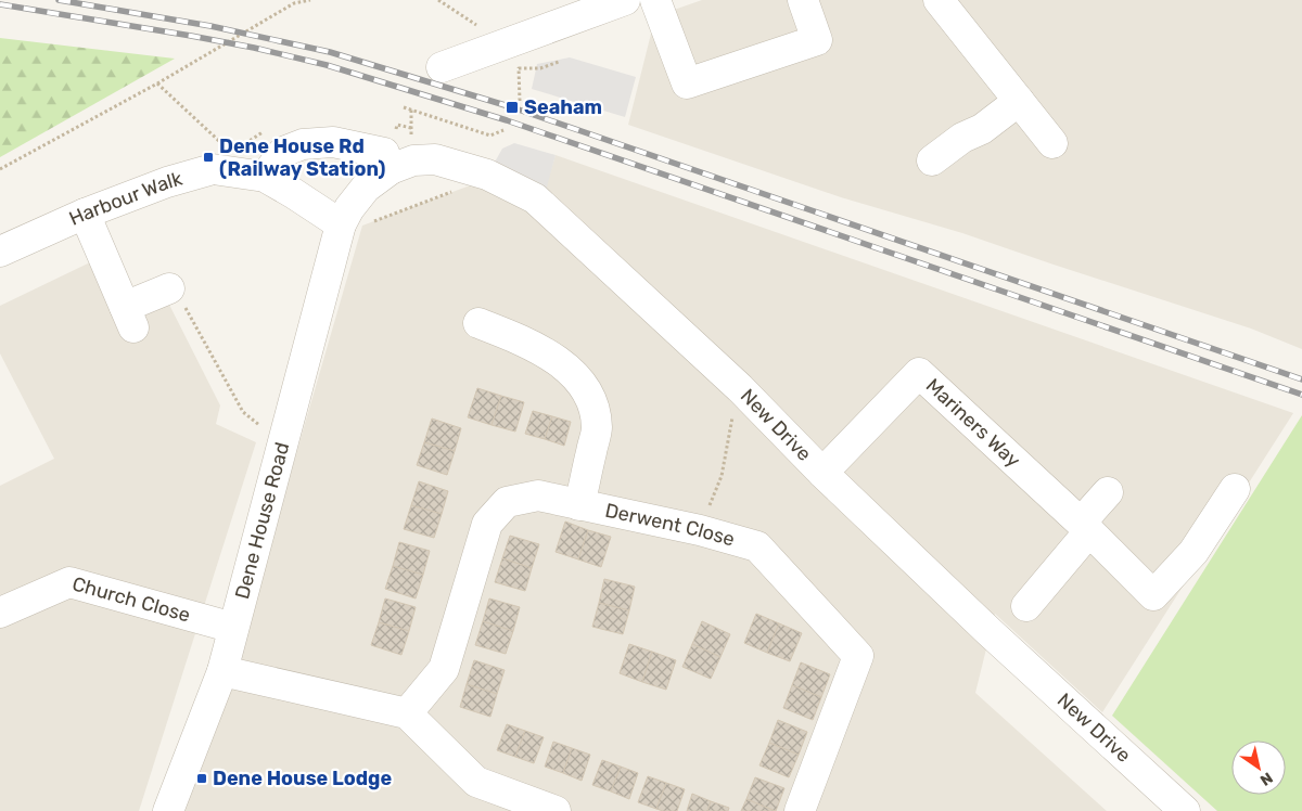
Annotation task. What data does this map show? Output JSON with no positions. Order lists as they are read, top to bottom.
{
  "streets": {
    "street": [
      "Harbour Walk",
      "Mariners Way",
      "New Drive",
      "Dene House Road",
      "Derwent Close",
      "Church Close"
    ]
  },
  "crossings": [
    ["Harbour Walk", "New Drive"],
    ["Harbour Walk", "Dene House Road"],
    ["Mariners Way", "New Drive"],
    ["New Drive", "Dene House Road"],
    ["Dene House Road", "Church Close"]
  ],
  "places": {
    "transit": ["Seaham", "Dene House Rd (Railway Station)", "Dene House Lodge"]
  },
  "north": "bottom right"
}
